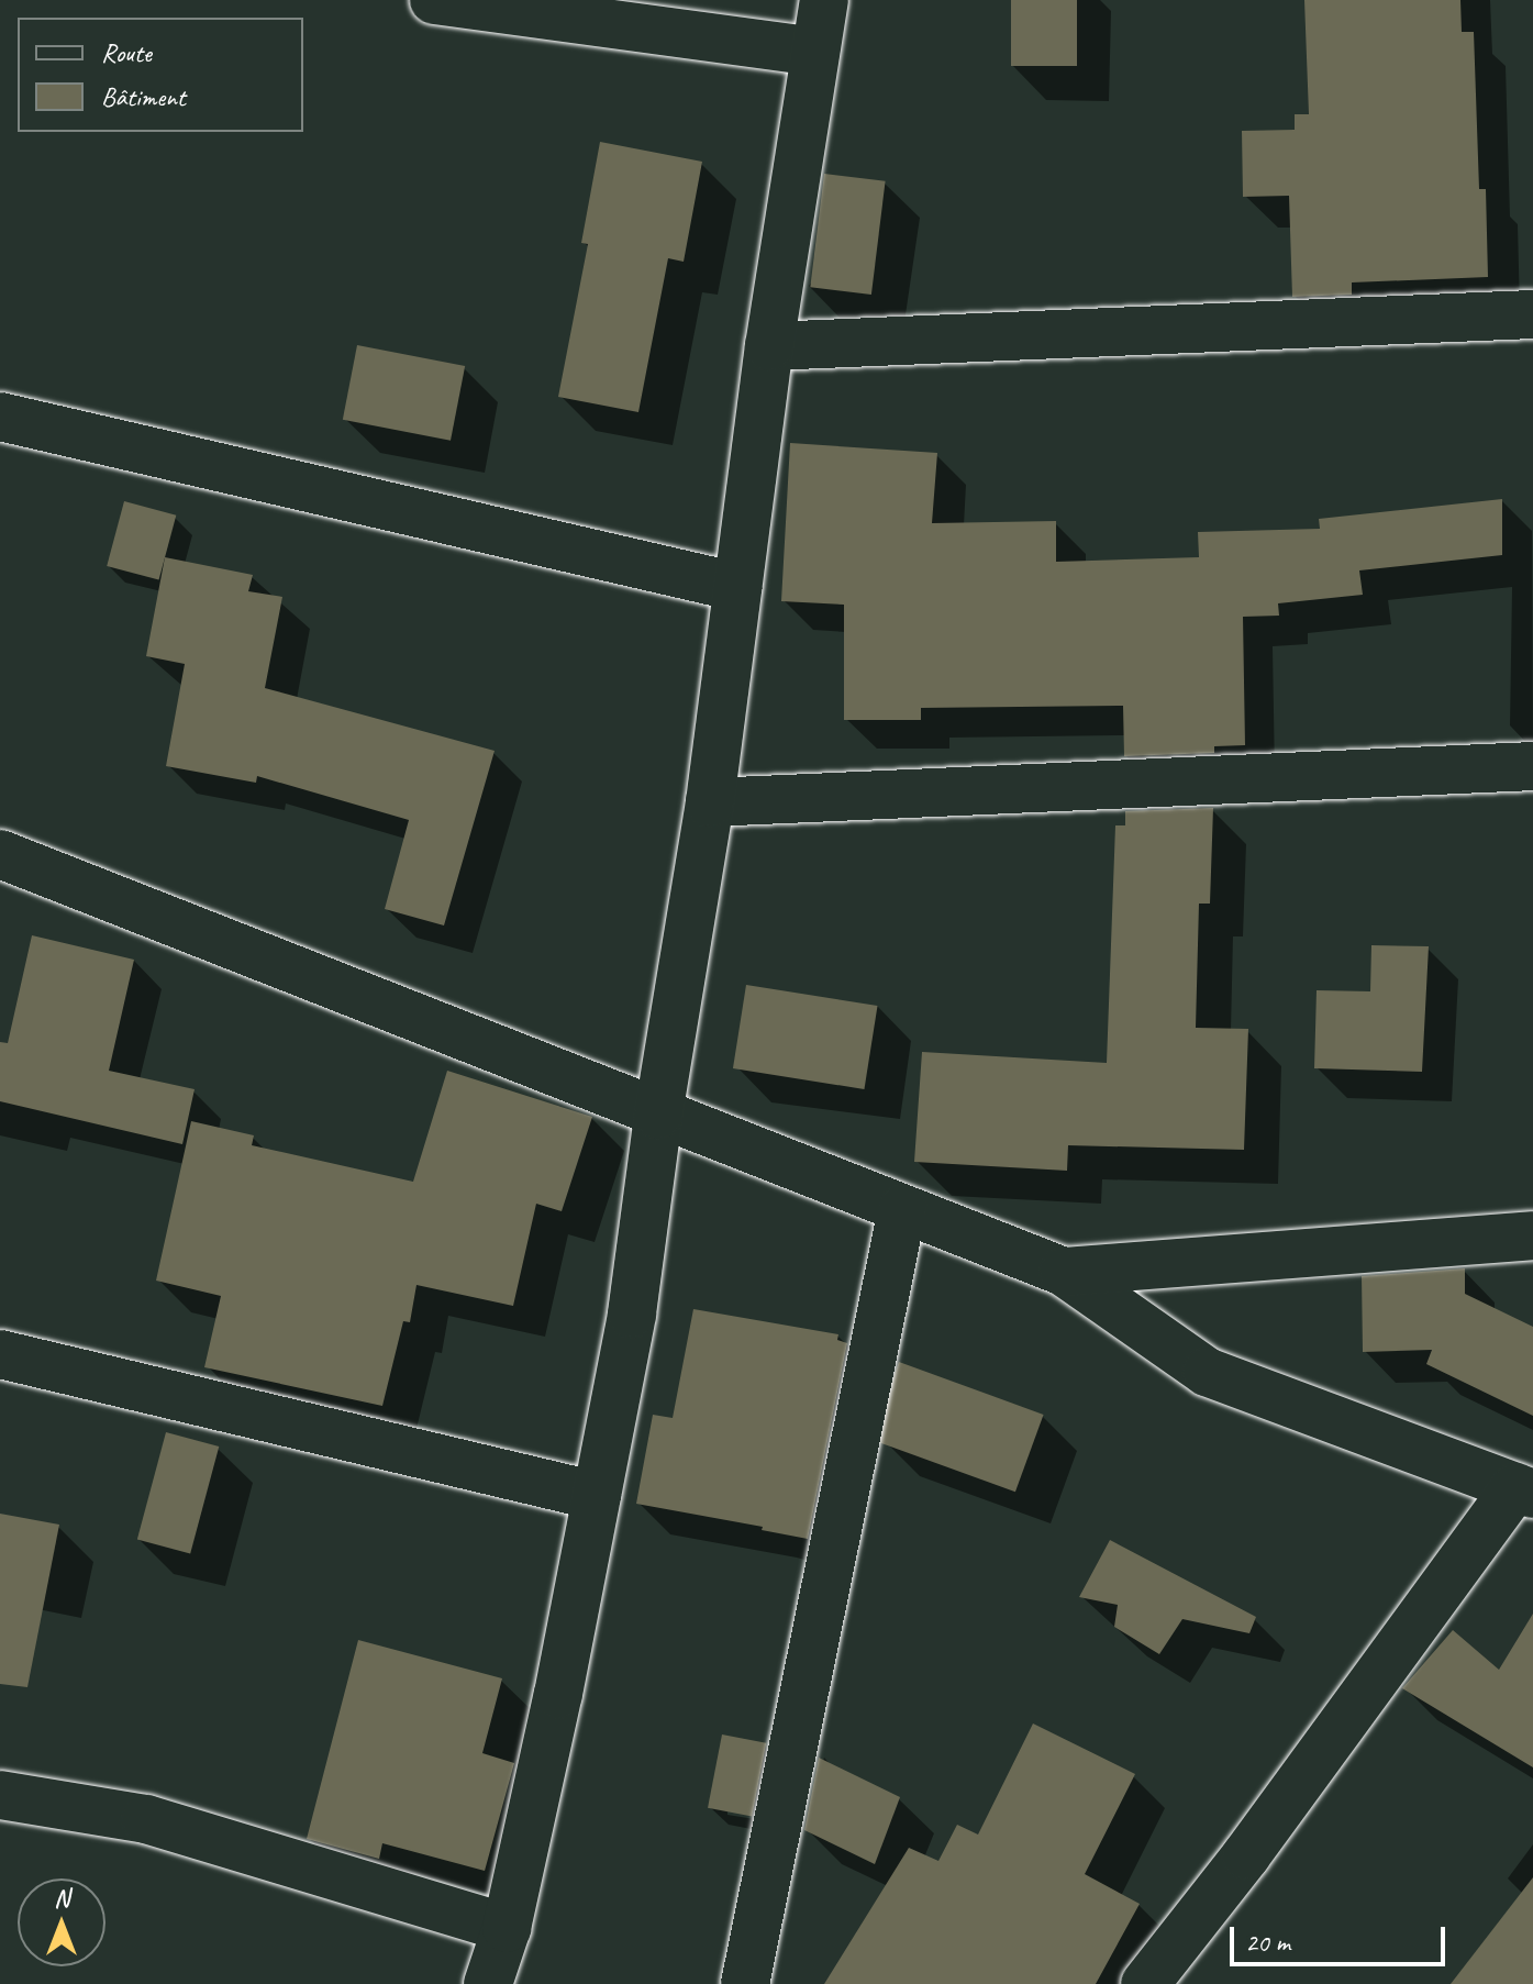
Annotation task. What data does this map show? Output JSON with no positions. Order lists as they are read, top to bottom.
{
  "legend": ["Route", "Bâtiment"],
  "scale_bar": "20 m",
  "north": "top"
}
